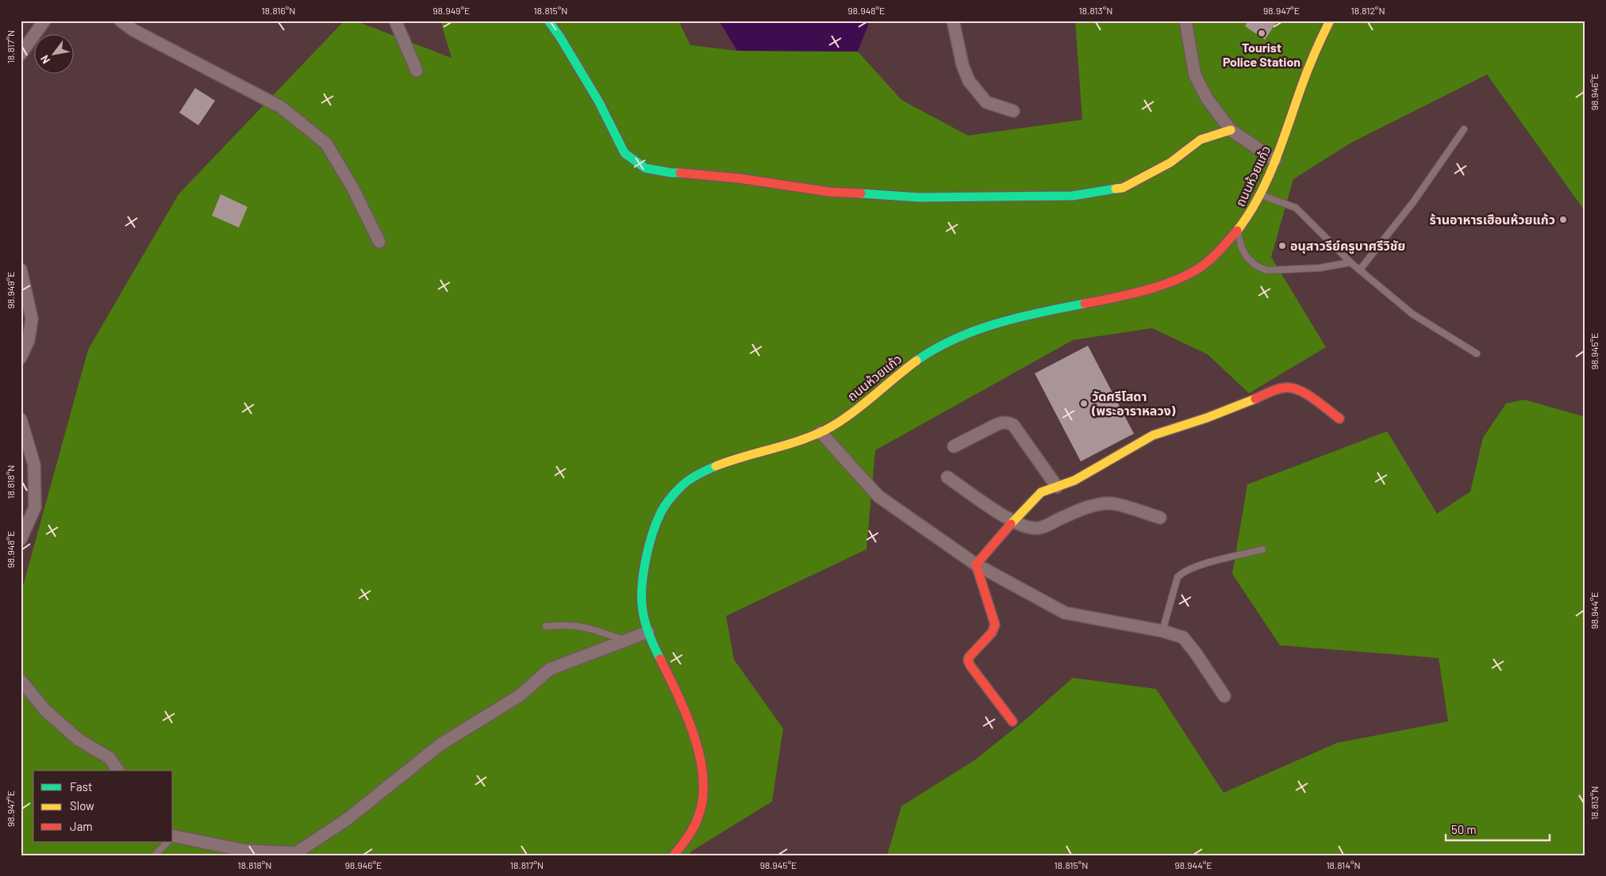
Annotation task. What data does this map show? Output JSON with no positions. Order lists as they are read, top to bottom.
{
  "streets": {
    "street": ["ถนนห้วยแก้ว"]
  },
  "places": [
    "Tourist Police Station",
    "ร้านอาหารเฮือนห้วยแก้ว",
    "อนุสาวรีย์ครูบาศรีวิชัย",
    "วัดศรีโสดา (พระอาราหลวง)"
  ],
  "legend": ["Fast", "Slow", "Jam"],
  "scale_bar": "50 m",
  "north": "bottom left",
  "coordinates": [
    "18.816°N",
    "98.949°E",
    "18.815°N",
    "98.948°E",
    "18.813°N",
    "98.947°E",
    "18.812°N",
    "18.817°N",
    "98.946°E",
    "98.945°E",
    "18.818°N",
    "98.944°E",
    "18.814°N"
  ]
}
